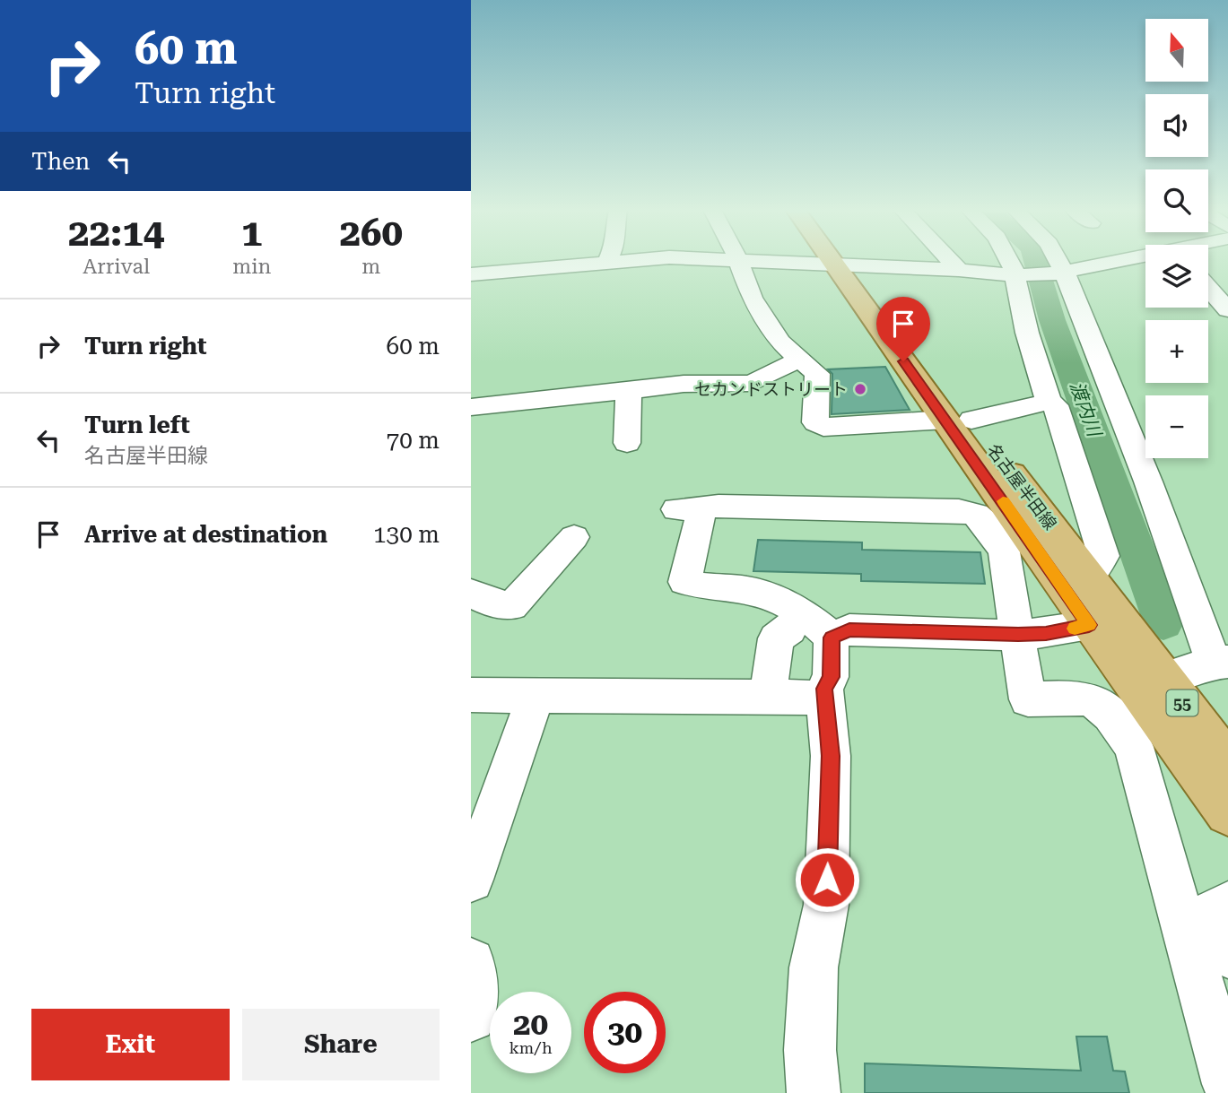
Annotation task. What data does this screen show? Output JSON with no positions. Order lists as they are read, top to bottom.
{
  "streets": {
    "main road": ["名古屋半田線", "55"]
  },
  "water": ["渡内川"],
  "places": ["セカンドストリート"],
  "north": "top",
  "page": {
    "turn": ["60 m", "Turn right"],
    "map_buttons": ["+", "−"],
    "then": "Then",
    "eta": [
      "22:14",
      "Arrival",
      "1",
      "min",
      "260",
      "m"
    ],
    "list": [
      {
        "name": "Turn right",
        "value": "60 m"
      },
      {
        "name": "Turn left",
        "note": "名古屋半田線",
        "value": "70 m"
      },
      {
        "name": "Arrive at destination",
        "value": "130 m"
      }
    ],
    "speed": "20 km/h",
    "limit": "30",
    "buttons": ["Exit", "Share"]
  }
}
